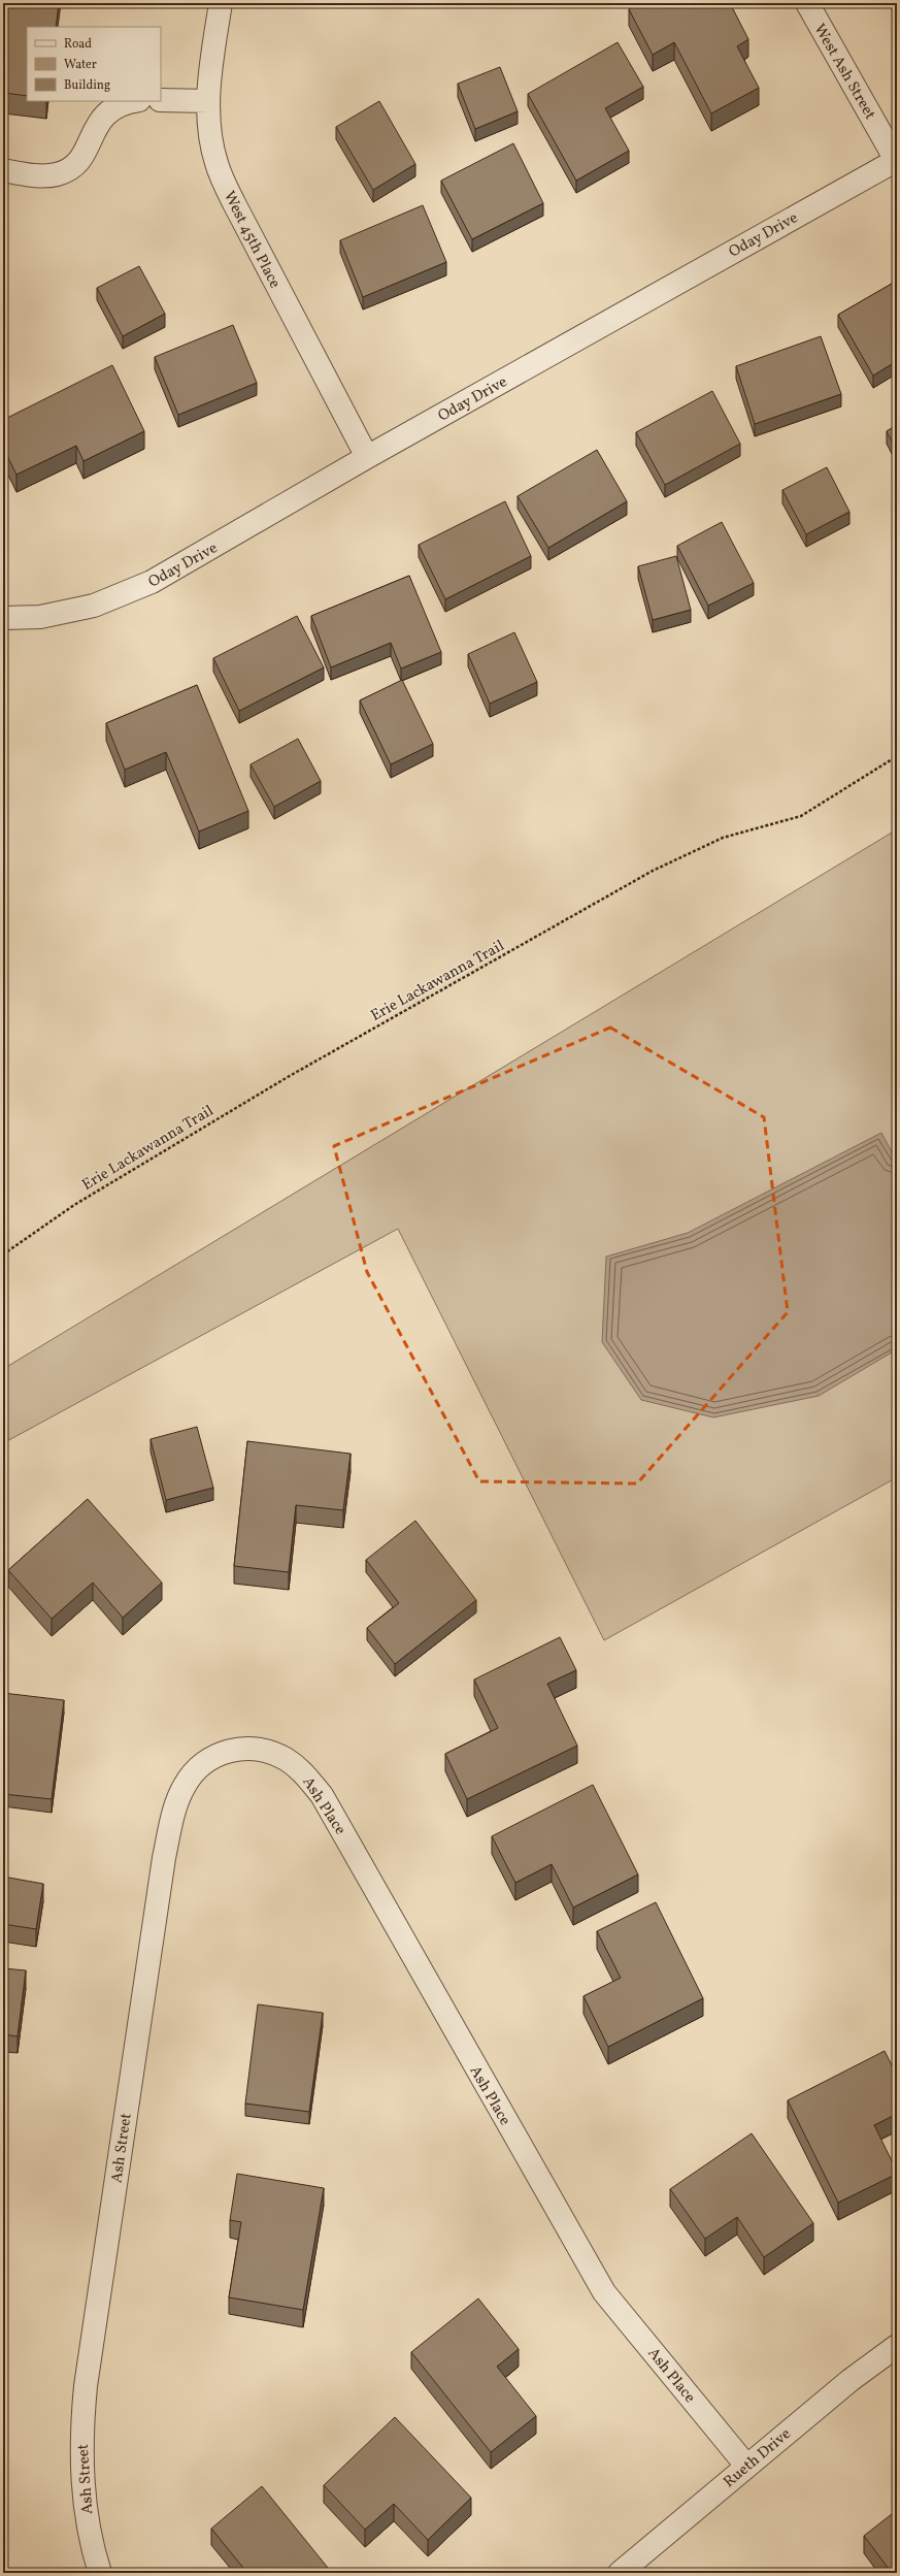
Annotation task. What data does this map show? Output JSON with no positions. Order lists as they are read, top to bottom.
{
  "streets": {
    "street": [
      "West Ash Street",
      "Oday Drive",
      "West 45th Place",
      "Ash Place",
      "Ash Street",
      "Rueth Drive"
    ],
    "path": ["Erie Lackawanna Trail"]
  },
  "crossings": [
    ["West Ash Street", "Oday Drive"],
    ["Oday Drive", "West 45th Place"],
    ["Ash Place", "Ash Street"],
    ["Ash Place", "Rueth Drive"]
  ],
  "legend": ["Road", "Water", "Building"]
}
